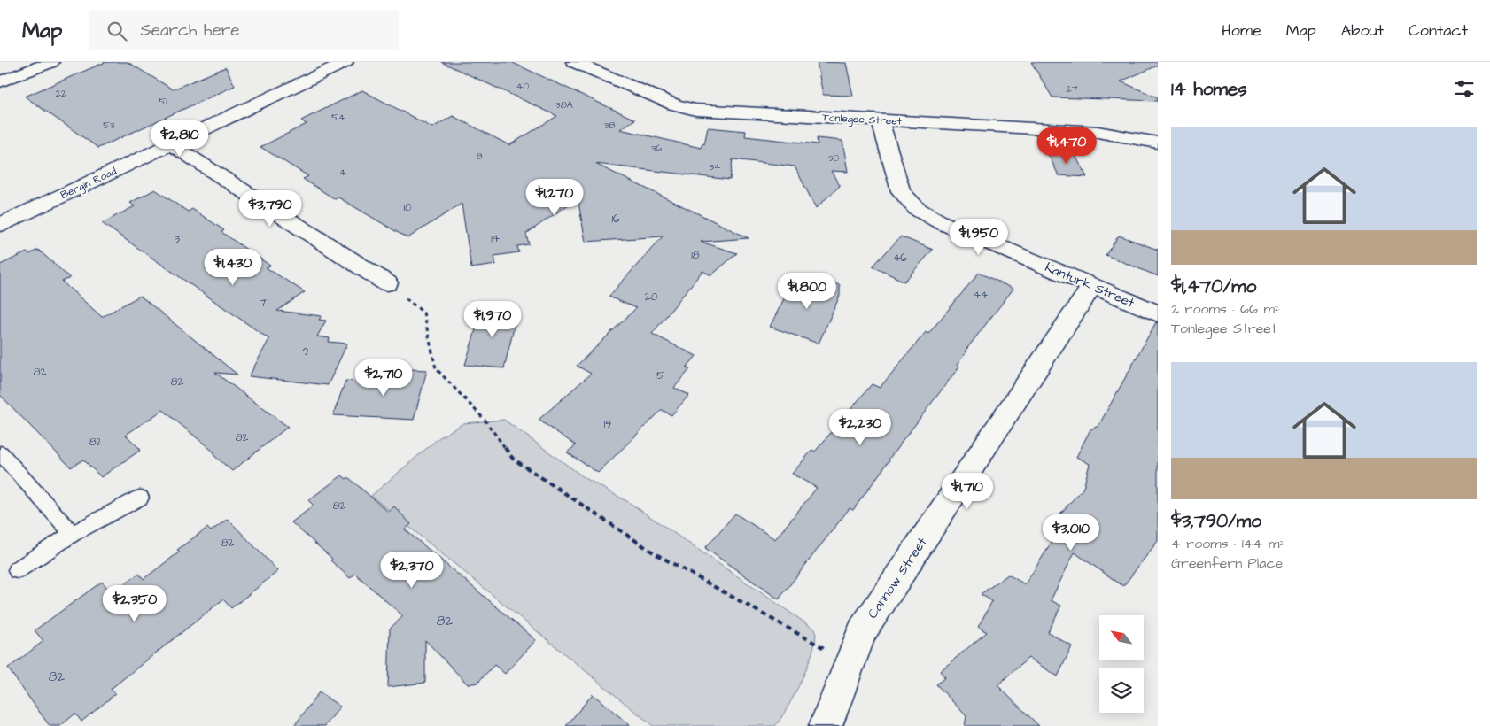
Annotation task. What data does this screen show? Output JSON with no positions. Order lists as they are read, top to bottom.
{
  "streets": {
    "street": [
      "Tonlegee Street",
      "Bergin Road",
      "Kanturk Street",
      "Cannow Street"
    ]
  },
  "crossings": [
    ["Tonlegee Street", "Kanturk Street"],
    ["Kanturk Street", "Cannow Street"]
  ],
  "house_numbers": [
    "40",
    "27",
    "22",
    "51",
    "38A",
    "54",
    "53",
    "38",
    "36",
    "8",
    "30",
    "34",
    "4",
    "10",
    "16",
    "14",
    "3",
    "18",
    "46",
    "44",
    "20",
    "7",
    "9",
    "82",
    "15",
    "82",
    "19",
    "82",
    "82",
    "82",
    "82",
    "82",
    "82"
  ],
  "north": "top left",
  "page": {
    "header": "Map",
    "search": "Search here",
    "nav": [
      "Home",
      "Map",
      "About",
      "Contact"
    ],
    "heading": "14 homes",
    "list": [
      {
        "name": "$1,470/mo",
        "note": "2 rooms · 66 m² · Tonlegee Street"
      },
      {
        "name": "$3,790/mo",
        "note": "4 rooms · 144 m² · Greenfern Place"
      }
    ],
    "price": [
      "$2,810",
      "$1,470",
      "$1,270",
      "$3,790",
      "$1,950",
      "$1,430",
      "$1,800",
      "$1,970",
      "$2,710",
      "$2,230",
      "$1,710",
      "$3,010",
      "$2,370",
      "$2,350"
    ]
  }
}
